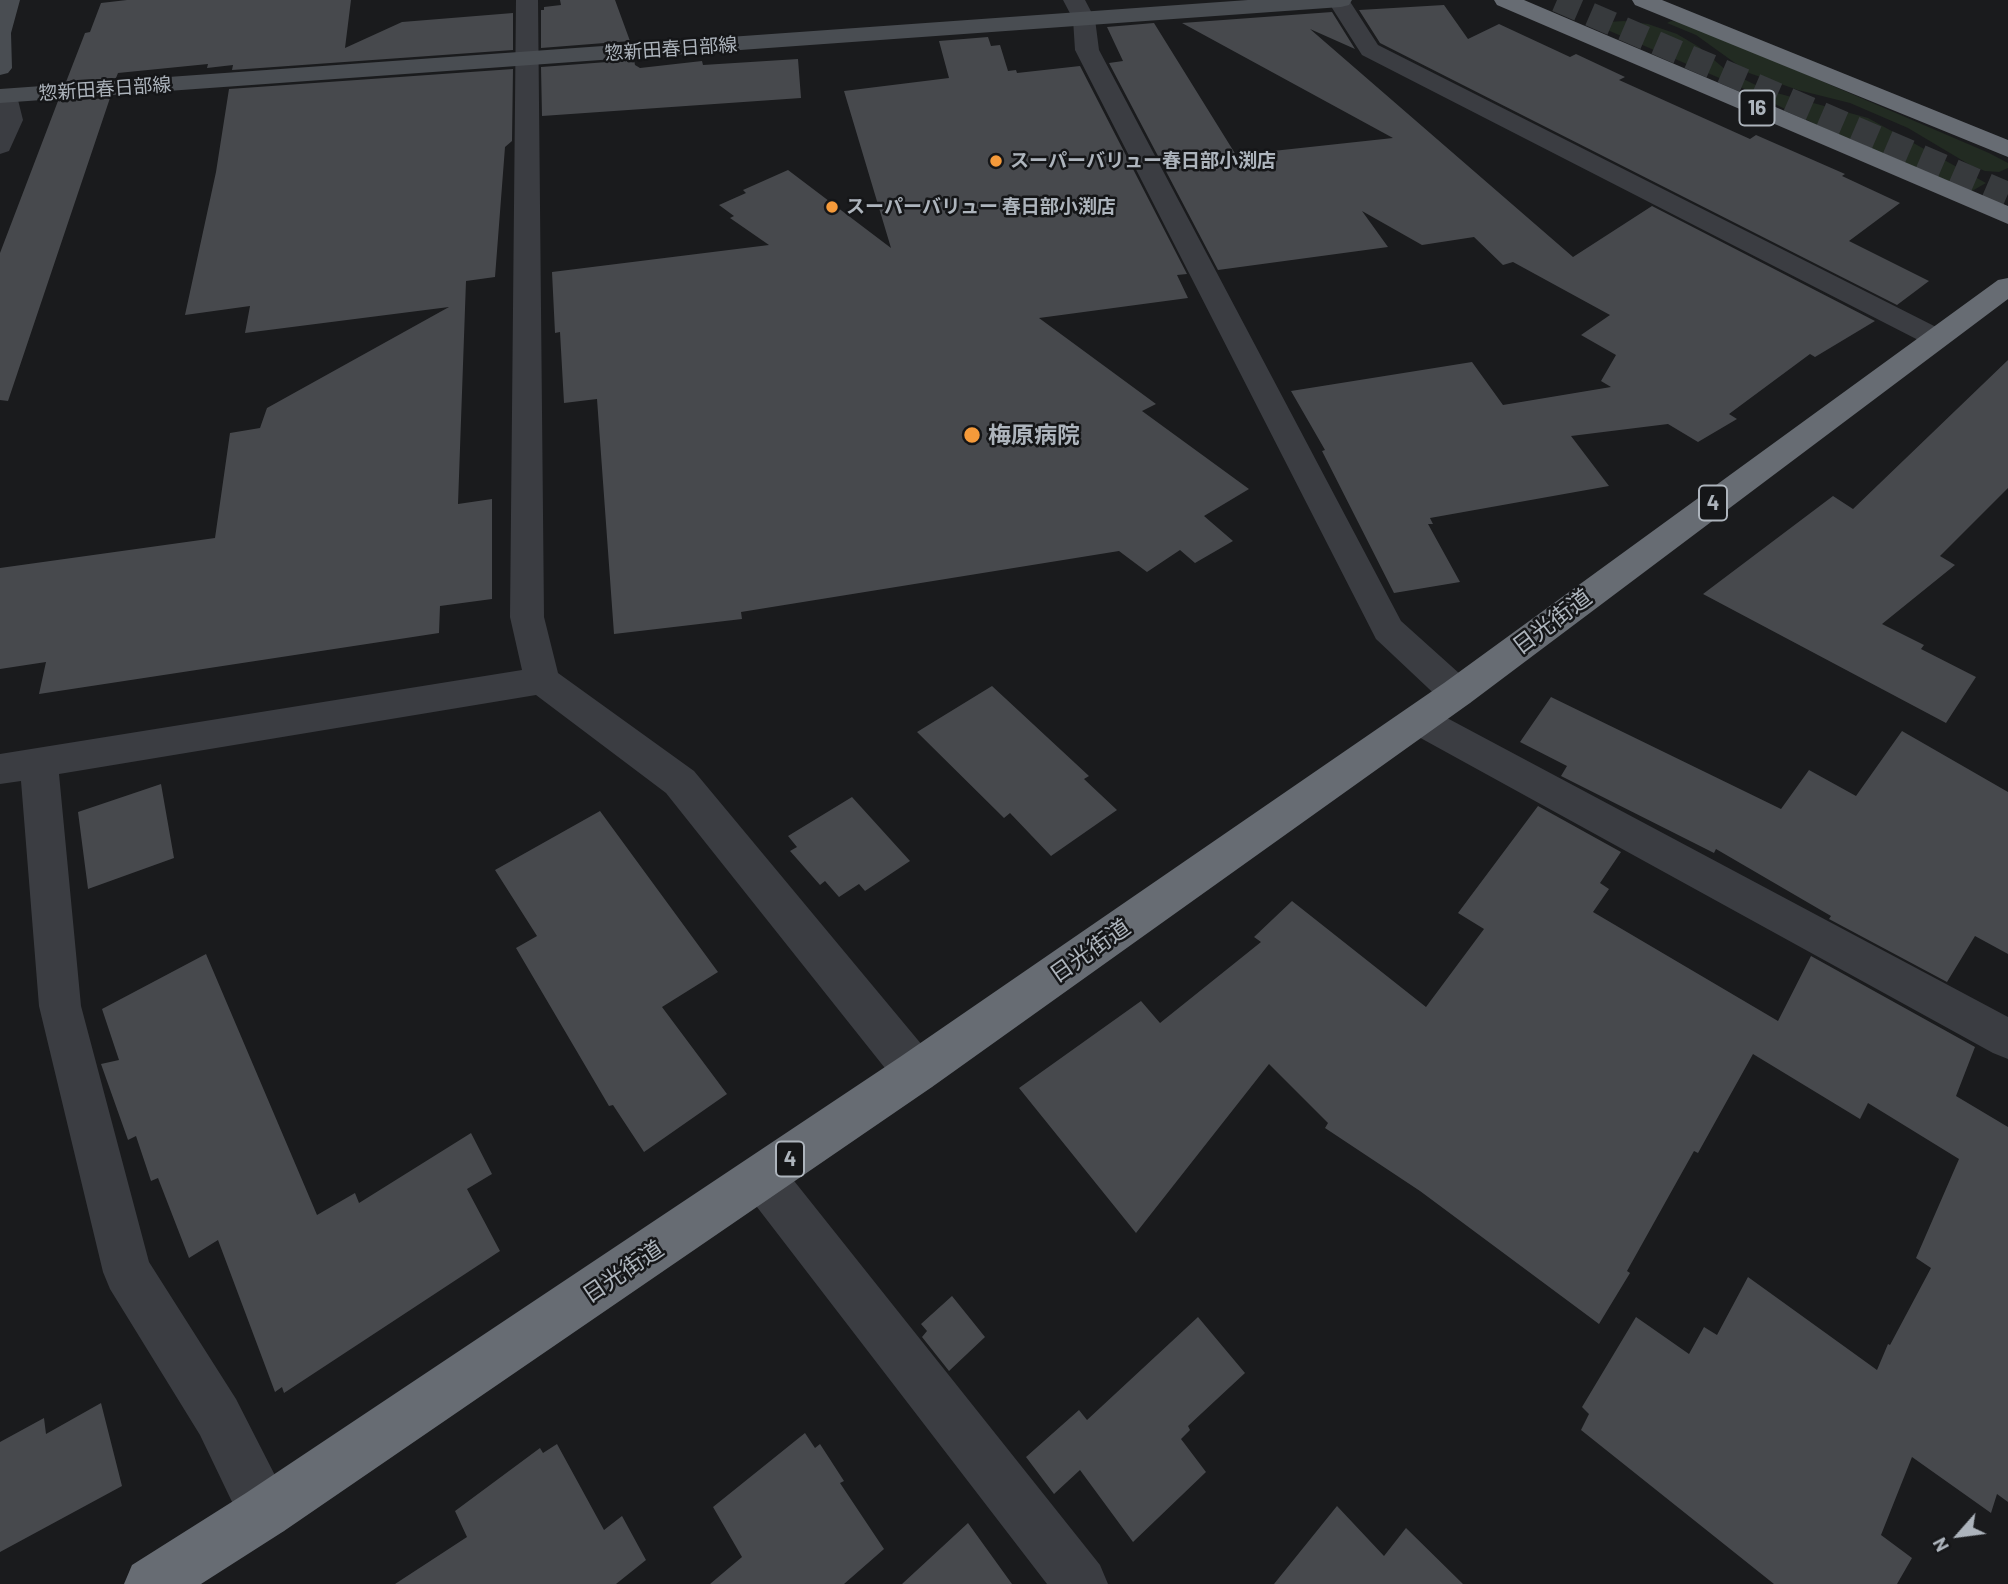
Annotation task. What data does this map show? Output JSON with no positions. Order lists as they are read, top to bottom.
{
  "streets": {
    "highway": ["16", "4", "日光街道"],
    "main road": ["惣新田春日部線"]
  },
  "places": ["スーパーバリュー春日部小渕店", "スーパーバリュー 春日部小渕店", "梅原病院"],
  "north": "bottom left"
}
